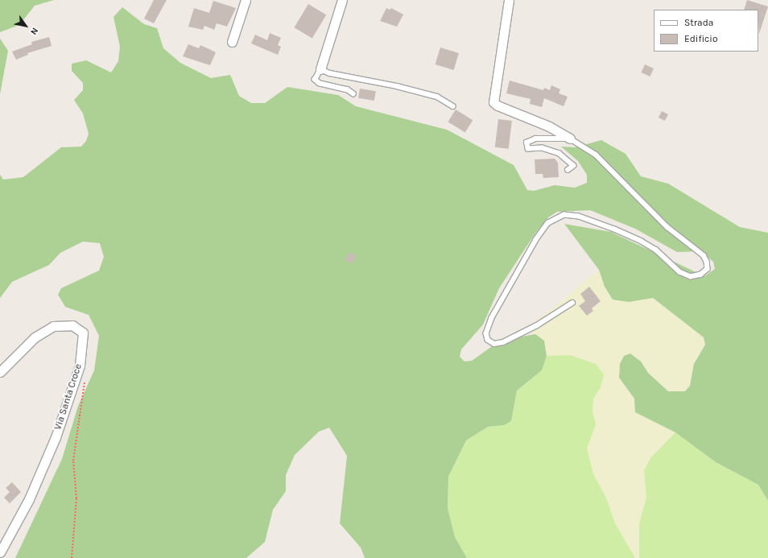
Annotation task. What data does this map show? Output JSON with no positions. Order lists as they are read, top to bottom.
{
  "streets": {
    "street": ["Via Santa Croce"]
  },
  "legend": ["Strada", "Edificio"],
  "north": "bottom right"
}
